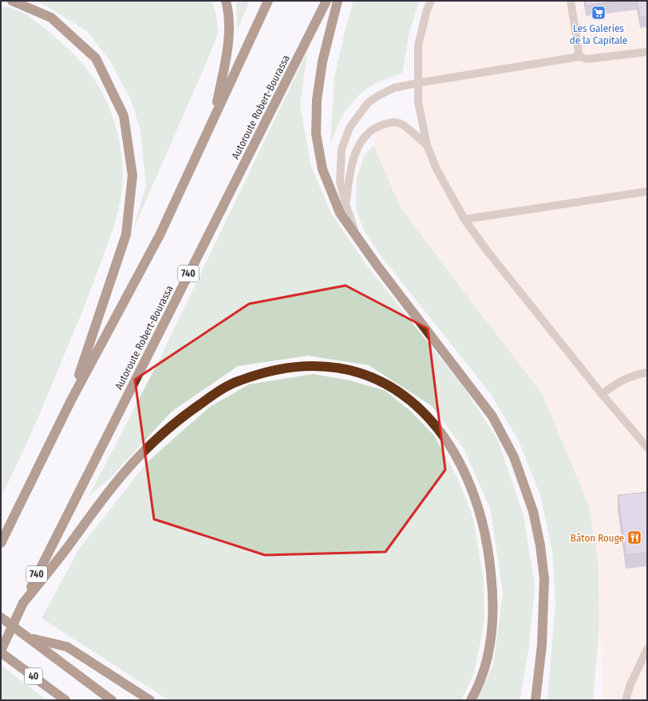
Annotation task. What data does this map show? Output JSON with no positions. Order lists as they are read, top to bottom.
{
  "streets": {
    "highway": ["Autoroute Robert-Bourassa", "740", "40"]
  },
  "crossings": [
    ["Autoroute Robert-Bourassa", "40"]
  ],
  "places": {
    "supermarket": ["Les Galeries de la Capitale"],
    "restaurant": ["Bâton Rouge"]
  }
}
